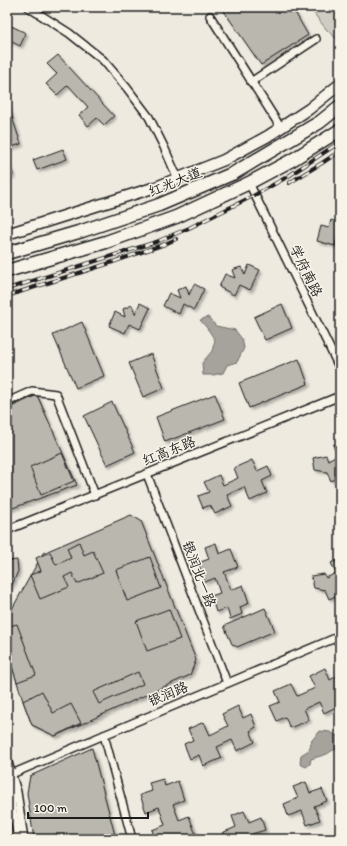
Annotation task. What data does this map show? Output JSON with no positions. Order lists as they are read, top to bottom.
{
  "streets": {
    "highway": ["红光大道"],
    "street": [
      "学府南路",
      "红高东路",
      "银润北一路",
      "银润路"
    ]
  },
  "crossings": [
    ["红高东路", "银润北一路"],
    ["银润北一路", "银润路"]
  ],
  "scale_bar": "100 m"
}
